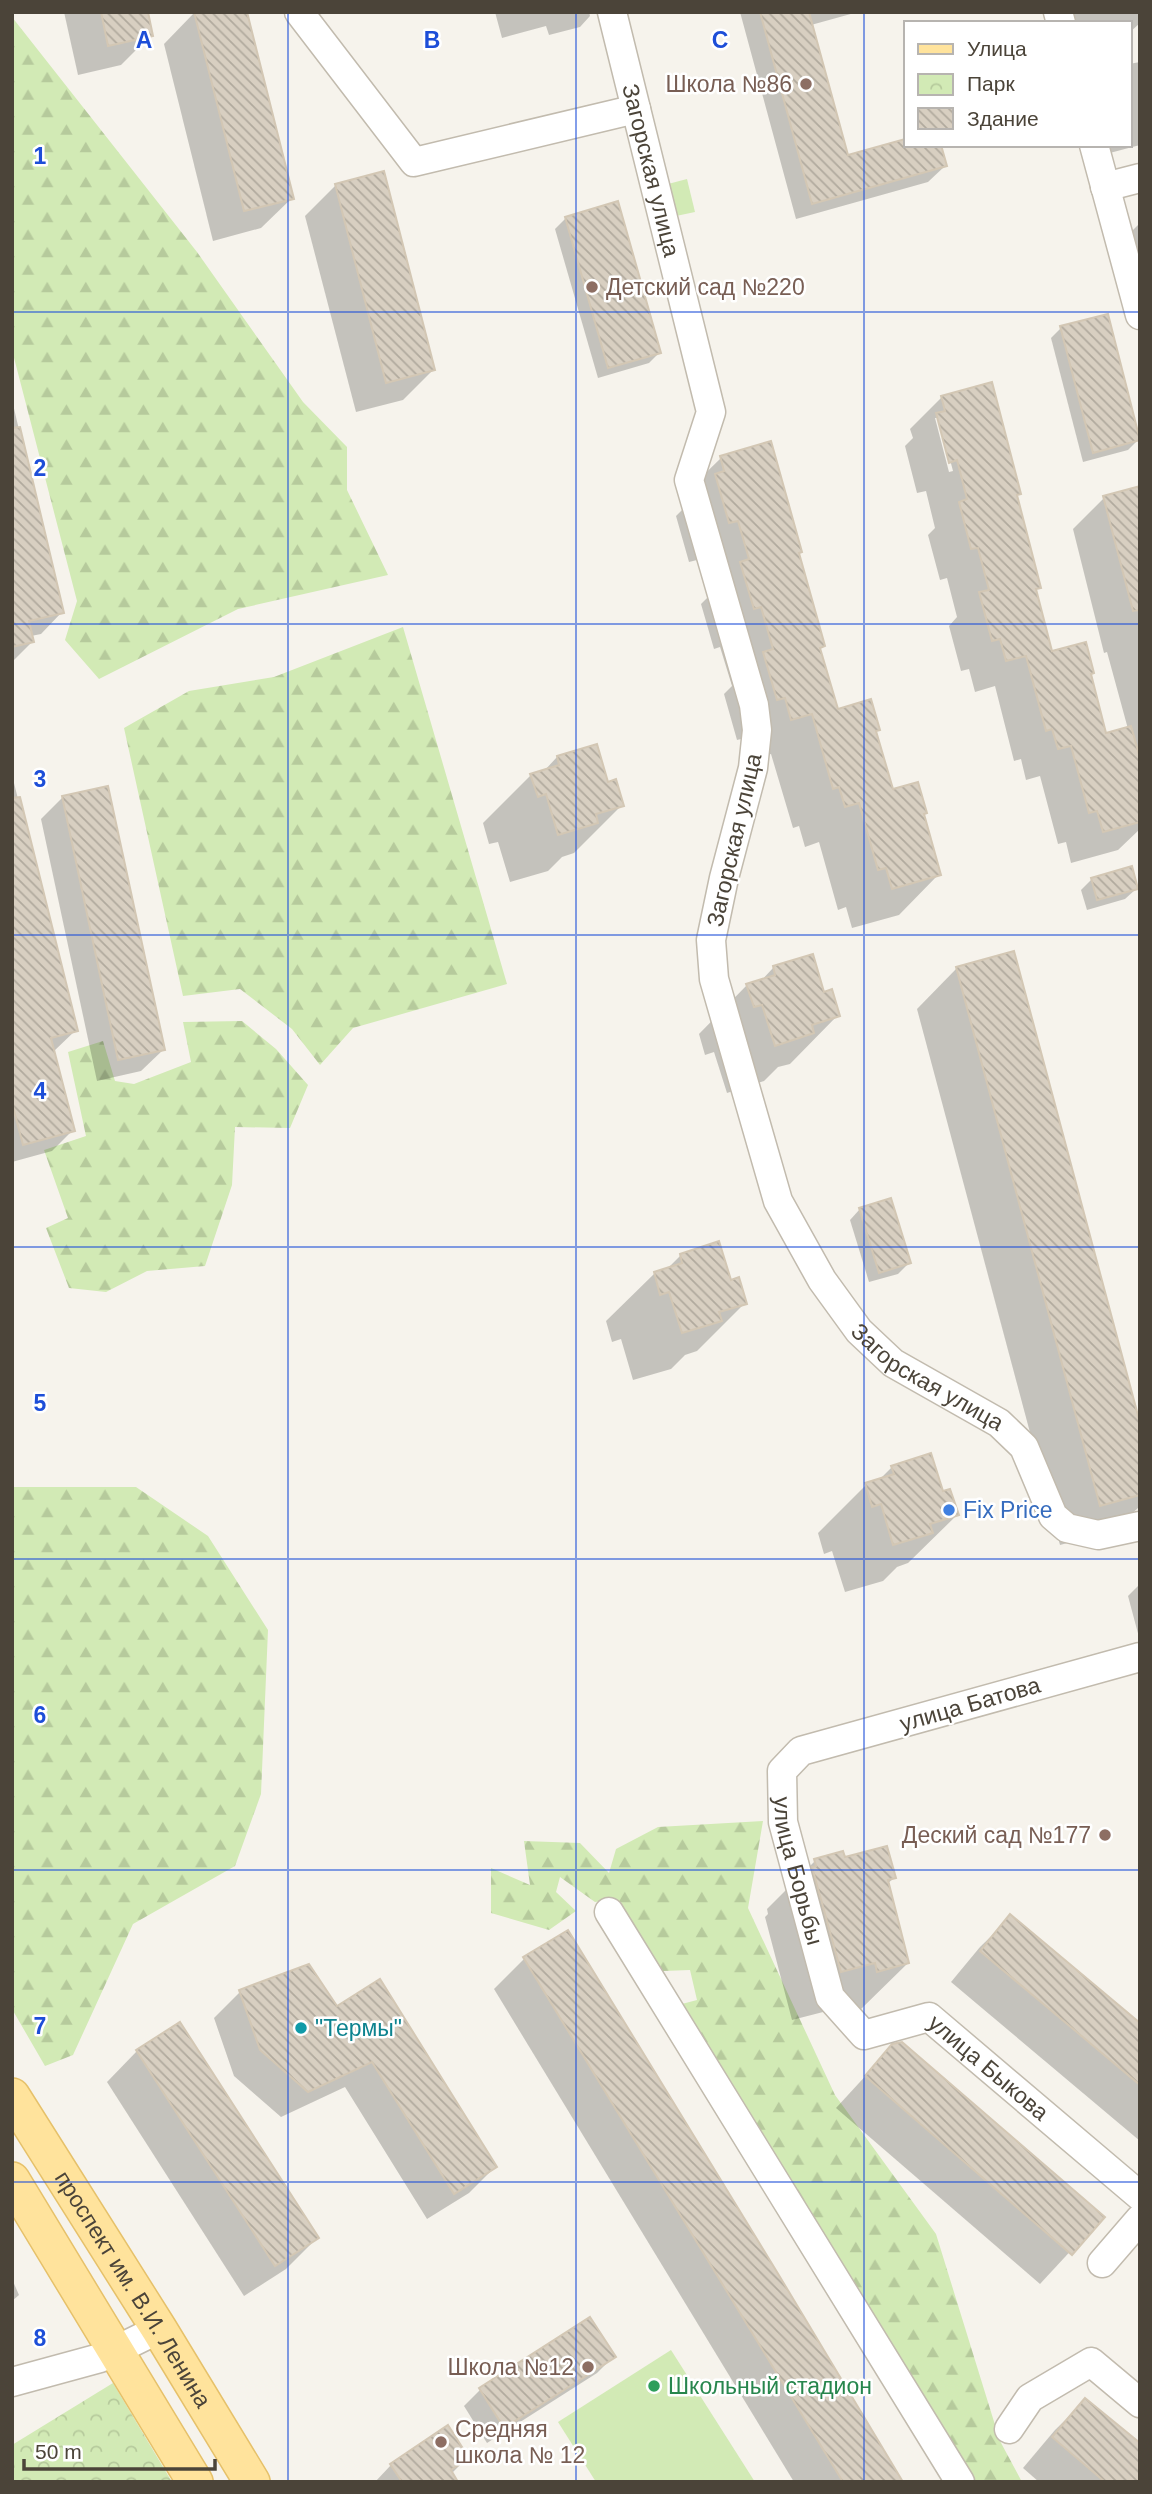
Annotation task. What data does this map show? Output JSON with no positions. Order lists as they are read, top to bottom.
{
  "streets": {
    "main road": ["проспект им. В.И. Ленина"],
    "street": [
      "Загорская улица",
      "улица Батова",
      "улица Борьбы",
      "улица Быкова"
    ]
  },
  "crossings": [
    ["улица Батова", "улица Борьбы"],
    ["улица Борьбы", "улица Быкова"]
  ],
  "places": [
    "Школа №86",
    "Детский сад №220",
    "Fix Price",
    "Деский сад №177",
    "\"Термы\"",
    "Школа №12",
    "Школьный стадион",
    "Средняя школа № 12"
  ],
  "legend": ["Улица", "Парк", "Здание"],
  "scale_bar": "50 m",
  "grid": {
    "columns": ["A", "B", "C"],
    "rows": [
      "1",
      "2",
      "3",
      "4",
      "5",
      "6",
      "7",
      "8"
    ]
  }
}
